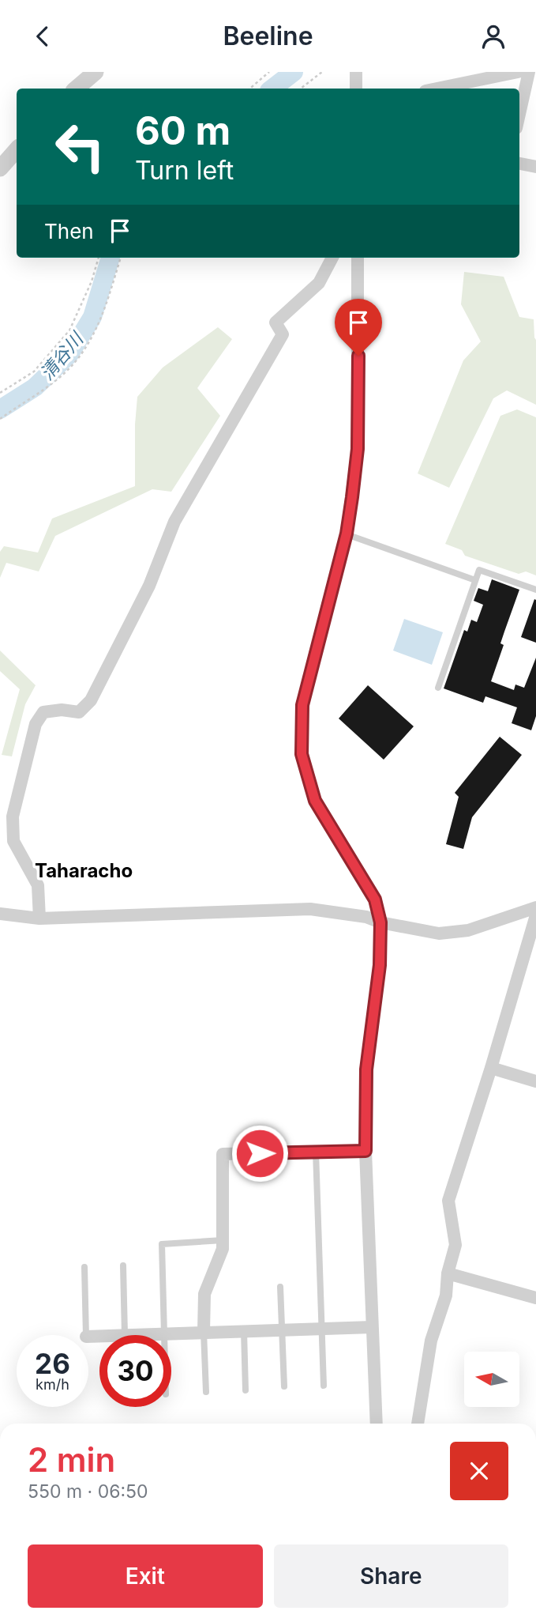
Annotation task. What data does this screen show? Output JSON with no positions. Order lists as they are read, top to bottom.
{
  "districts": ["Taharacho"],
  "water": ["清谷川"],
  "north": "left",
  "page": {
    "header": "Beeline",
    "turn": ["60 m", "Turn left"],
    "then": "Then",
    "speed": "26 km/h",
    "limit": "30",
    "heading": ["2 min", "550 m · 06:50"],
    "buttons": ["Exit", "Share"]
  }
}
